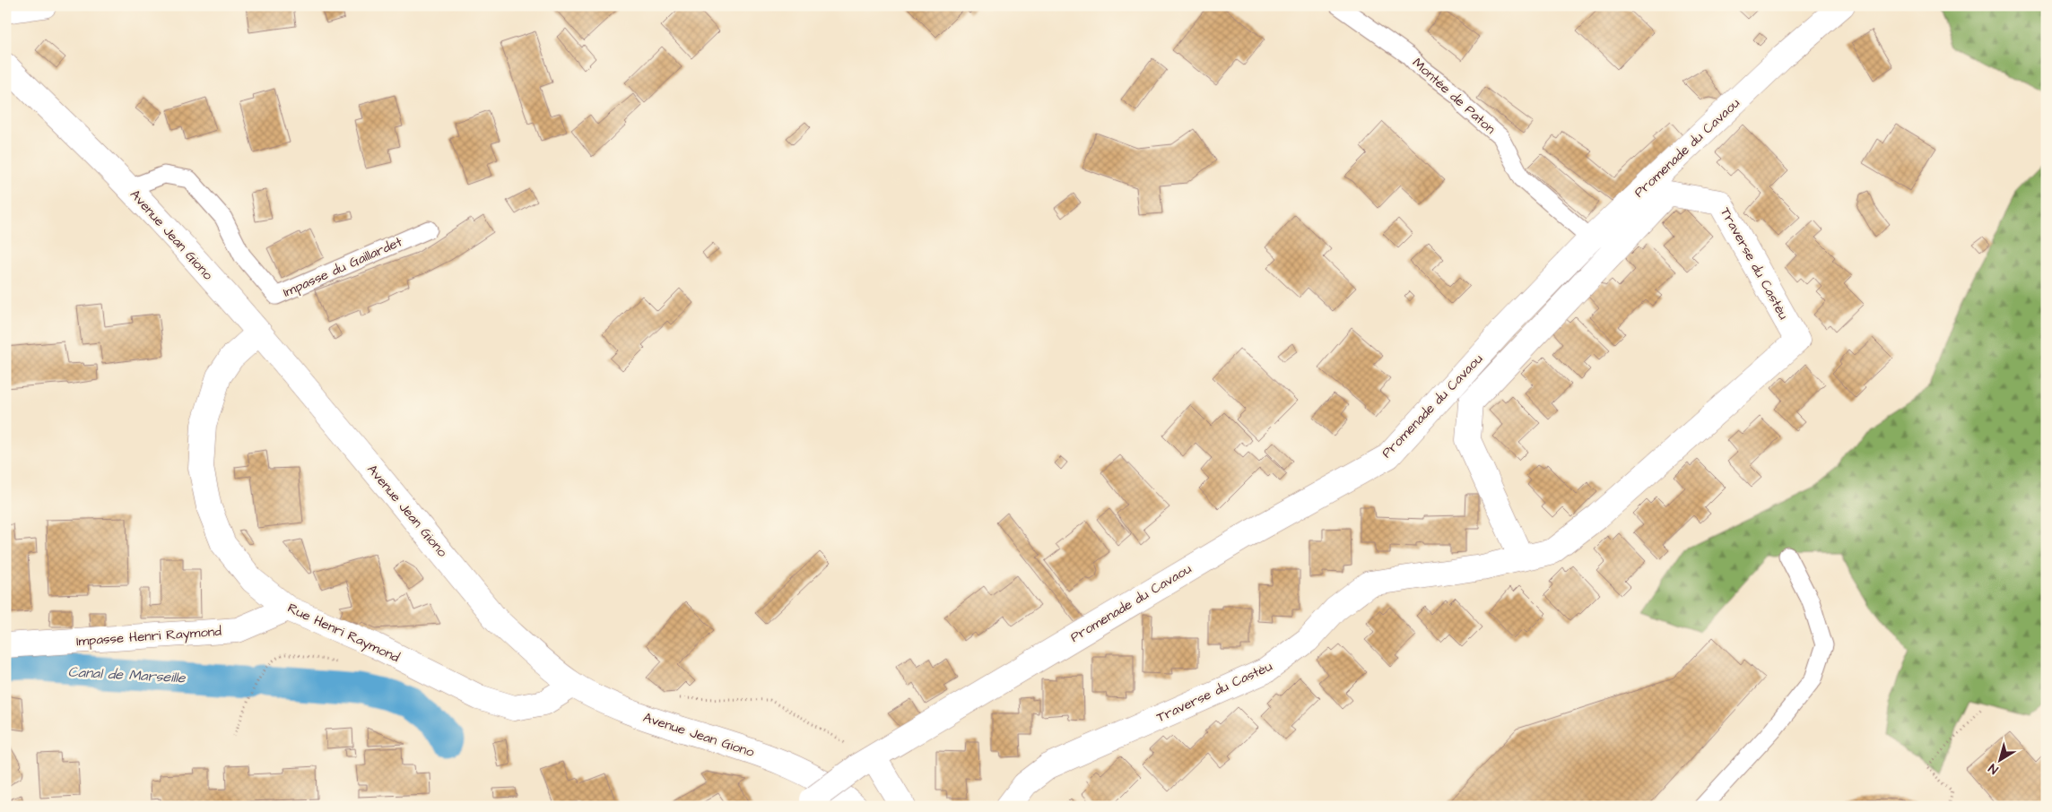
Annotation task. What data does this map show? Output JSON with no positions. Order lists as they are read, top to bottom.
{
  "streets": {
    "street": [
      "Promenade du Cavaou",
      "Avenue Jean Giono",
      "Traverse du Castèu",
      "Rue Henri Raymond",
      "Impasse Henri Raymond"
    ],
    "lane": ["Montée de Paton", "Impasse du Gaillardet"]
  },
  "crossings": [
    ["Montée de Paton", "Promenade du Cavaou"],
    ["Avenue Jean Giono", "Impasse du Gaillardet"],
    ["Avenue Jean Giono", "Rue Henri Raymond"],
    ["Rue Henri Raymond", "Impasse Henri Raymond"]
  ],
  "water": ["Canal de Marseille"],
  "north": "bottom left"
}
